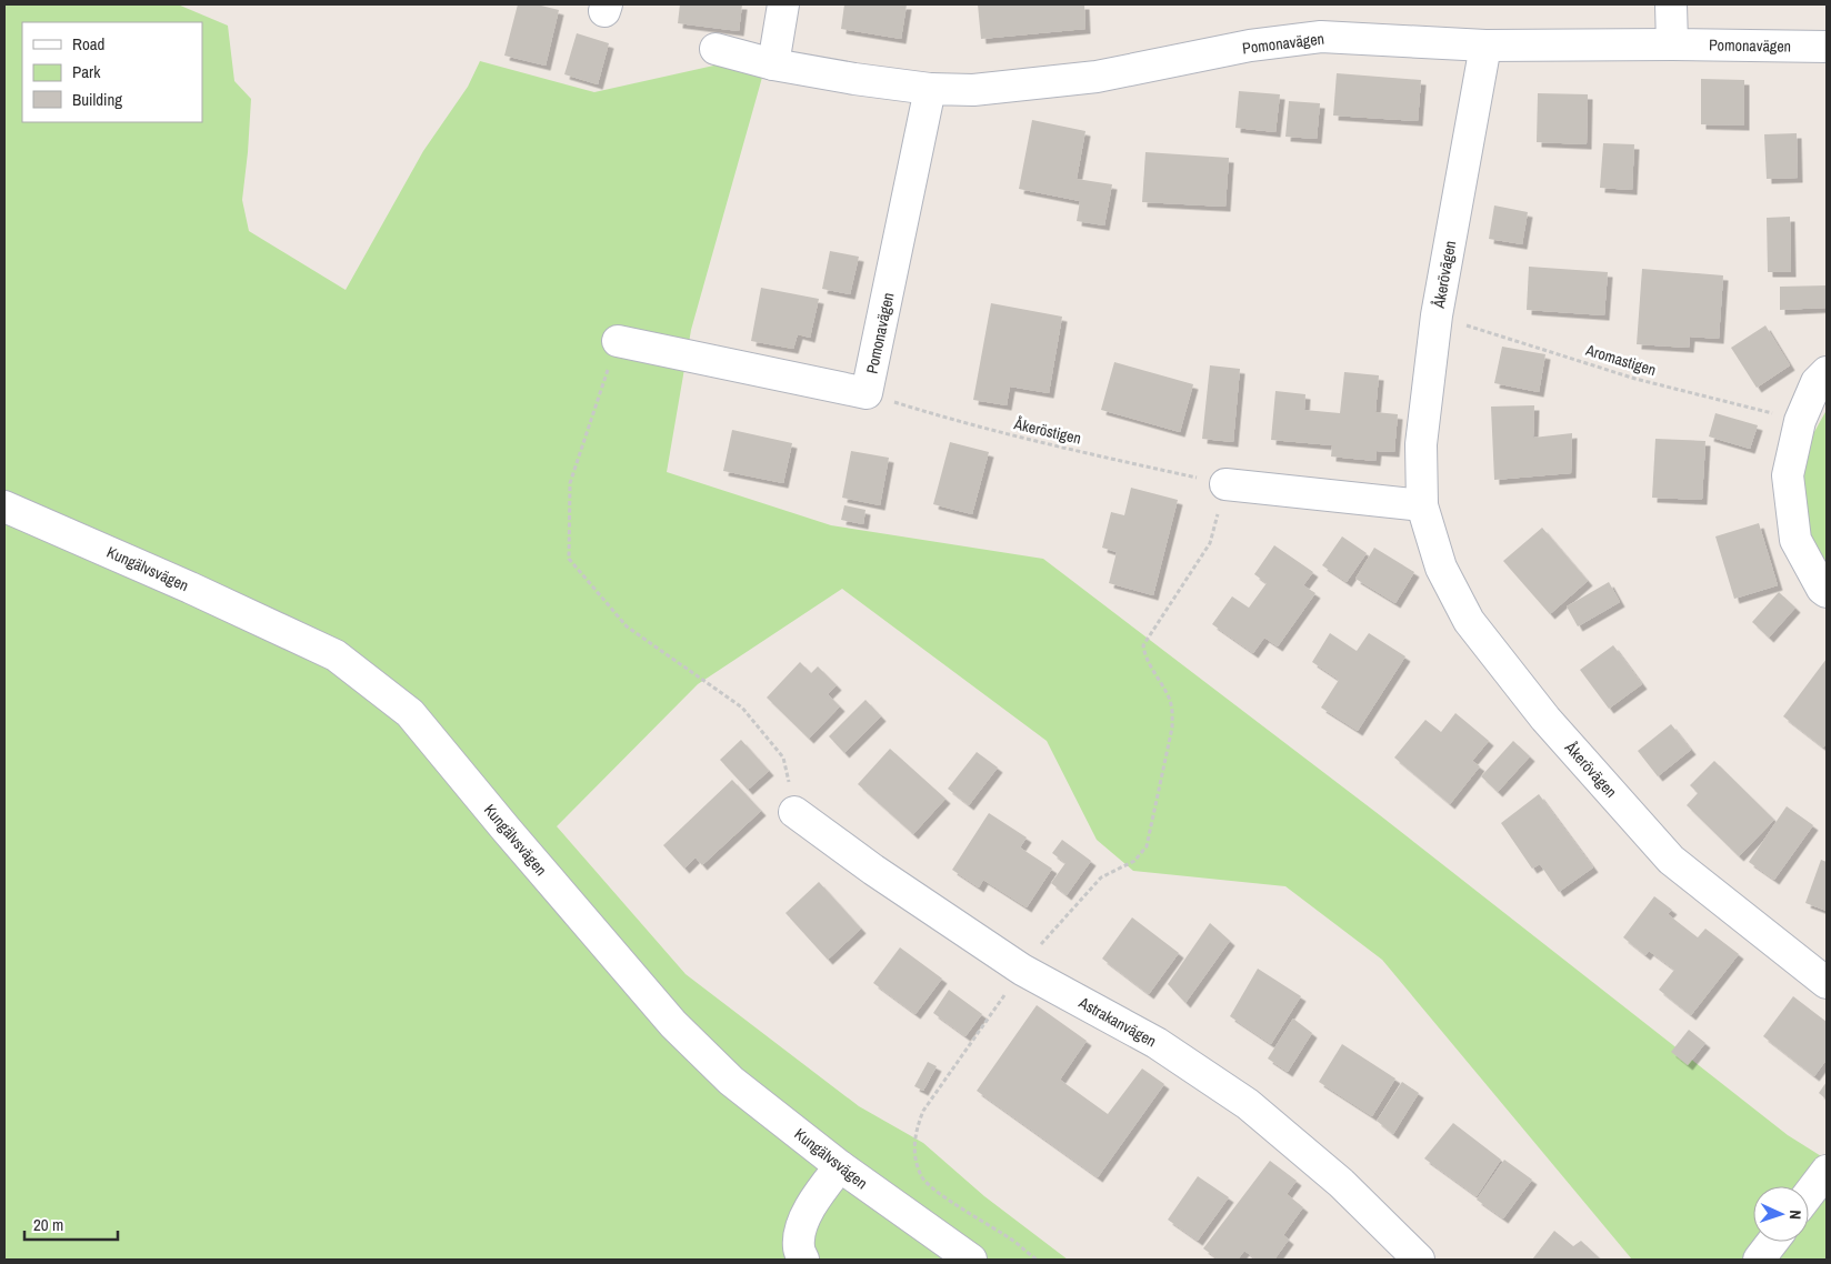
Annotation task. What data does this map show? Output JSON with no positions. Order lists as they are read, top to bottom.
{
  "streets": {
    "street": [
      "Pomonavägen",
      "Åkerövägen",
      "Kungälvsvägen",
      "Astrakanvägen"
    ],
    "path": ["Aromastigen", "Åkeröstigen"]
  },
  "crossings": [
    ["Pomonavägen", "Åkerövägen"],
    ["Pomonavägen", "Åkeröstigen"],
    ["Åkerövägen", "Aromastigen"]
  ],
  "legend": ["Road", "Park", "Building"],
  "scale_bar": "20 m",
  "north": "right"
}
